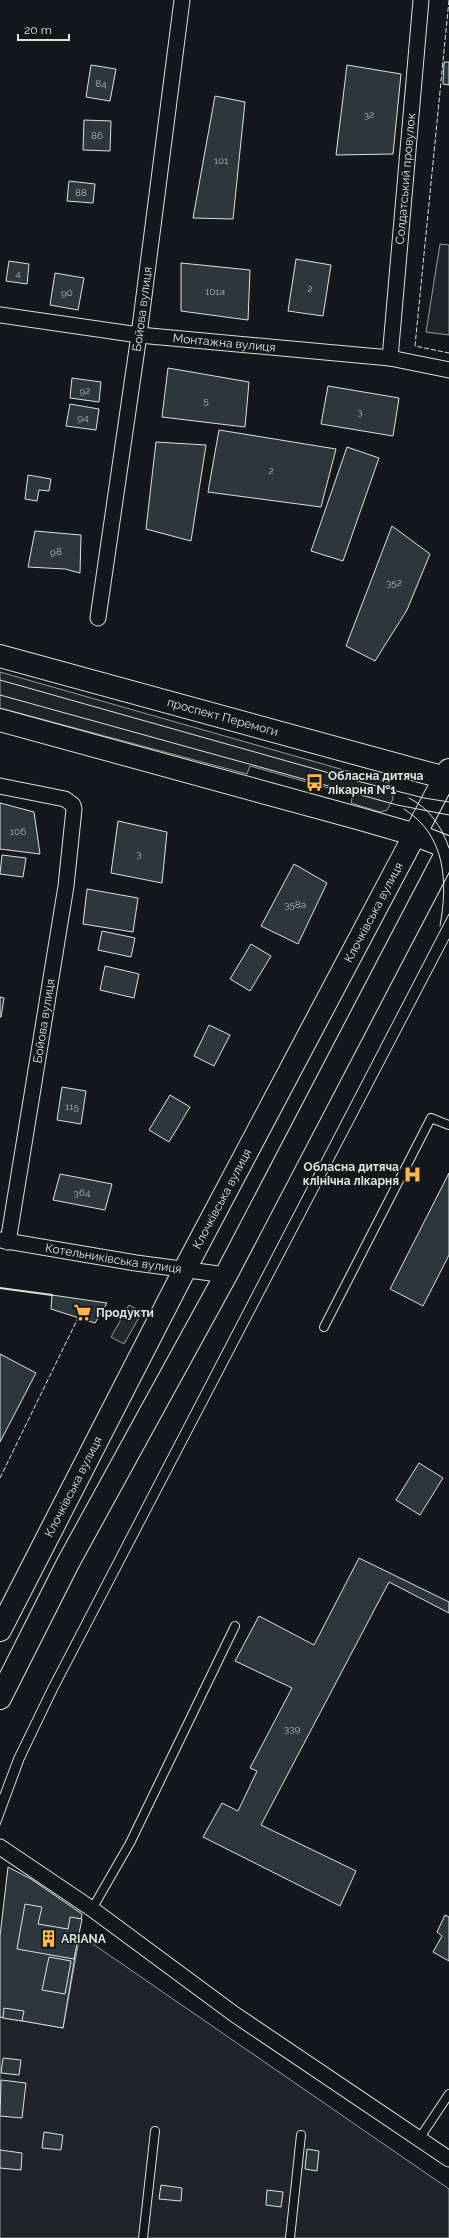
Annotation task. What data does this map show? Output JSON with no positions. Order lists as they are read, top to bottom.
{
  "streets": {
    "main road": ["проспект Перемоги", "Клочківська вулиця"],
    "street": [
      "Солдатський провулок",
      "Бойова вулиця",
      "Монтажна вулиця",
      "Котельниківська вулиця"
    ]
  },
  "crossings": [
    ["Солдатський провулок", "Монтажна вулиця"],
    ["Бойова вулиця", "Монтажна вулиця"],
    ["Бойова вулиця", "Котельниківська вулиця"],
    ["проспект Перемоги", "Клочківська вулиця"],
    ["Клочківська вулиця", "Котельниківська вулиця"]
  ],
  "places": {
    "bus stop": ["Обласна дитяча лікарня №1"],
    "hospital": ["Обласна дитяча клінічна лікарня"],
    "supermarket": ["Продукти"],
    "building": ["ARIANA"]
  },
  "house_numbers": [
    "84",
    "32",
    "86",
    "101",
    "88",
    "4",
    "2",
    "101а",
    "90",
    "92",
    "5",
    "3",
    "94",
    "2",
    "98",
    "352",
    "106",
    "3",
    "358а",
    "115",
    "364",
    "339"
  ],
  "scale_bar": "20 m"
}
